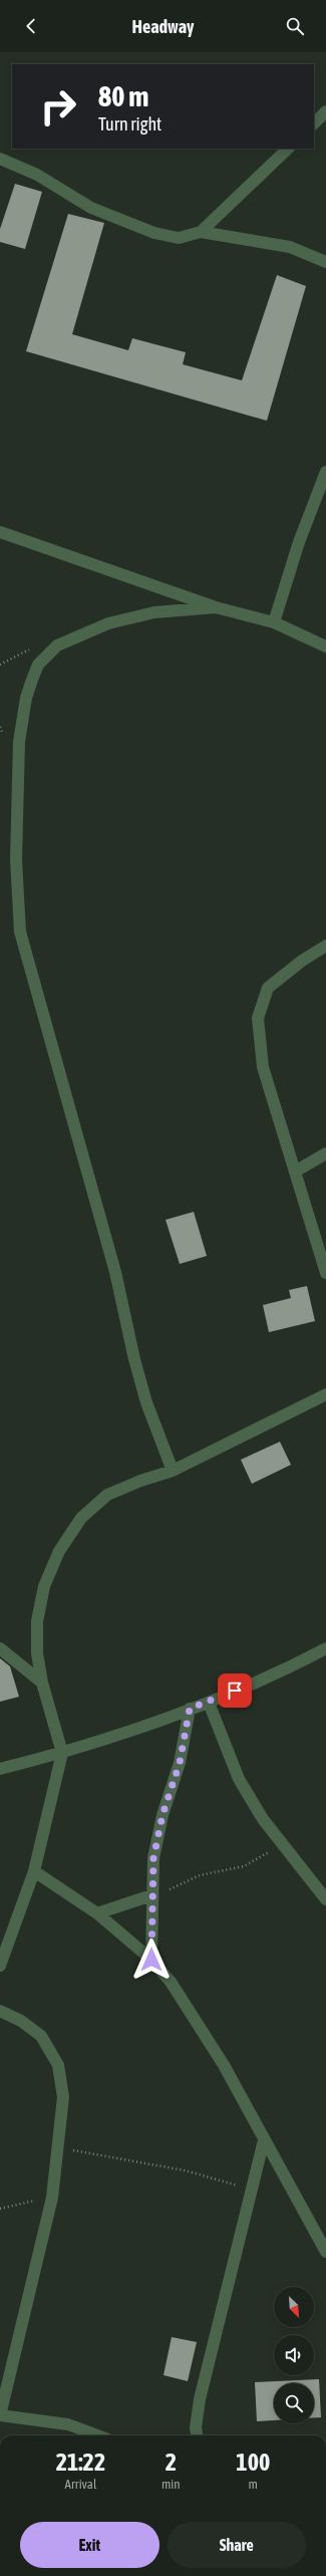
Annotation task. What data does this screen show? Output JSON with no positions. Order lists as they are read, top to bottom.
{
  "north": "bottom right",
  "page": {
    "header": "Headway",
    "turn": ["80 m", "Turn right"],
    "eta": [
      "21:22",
      "Arrival",
      "2",
      "min",
      "100",
      "m"
    ],
    "buttons": ["Exit", "Share"]
  }
}
